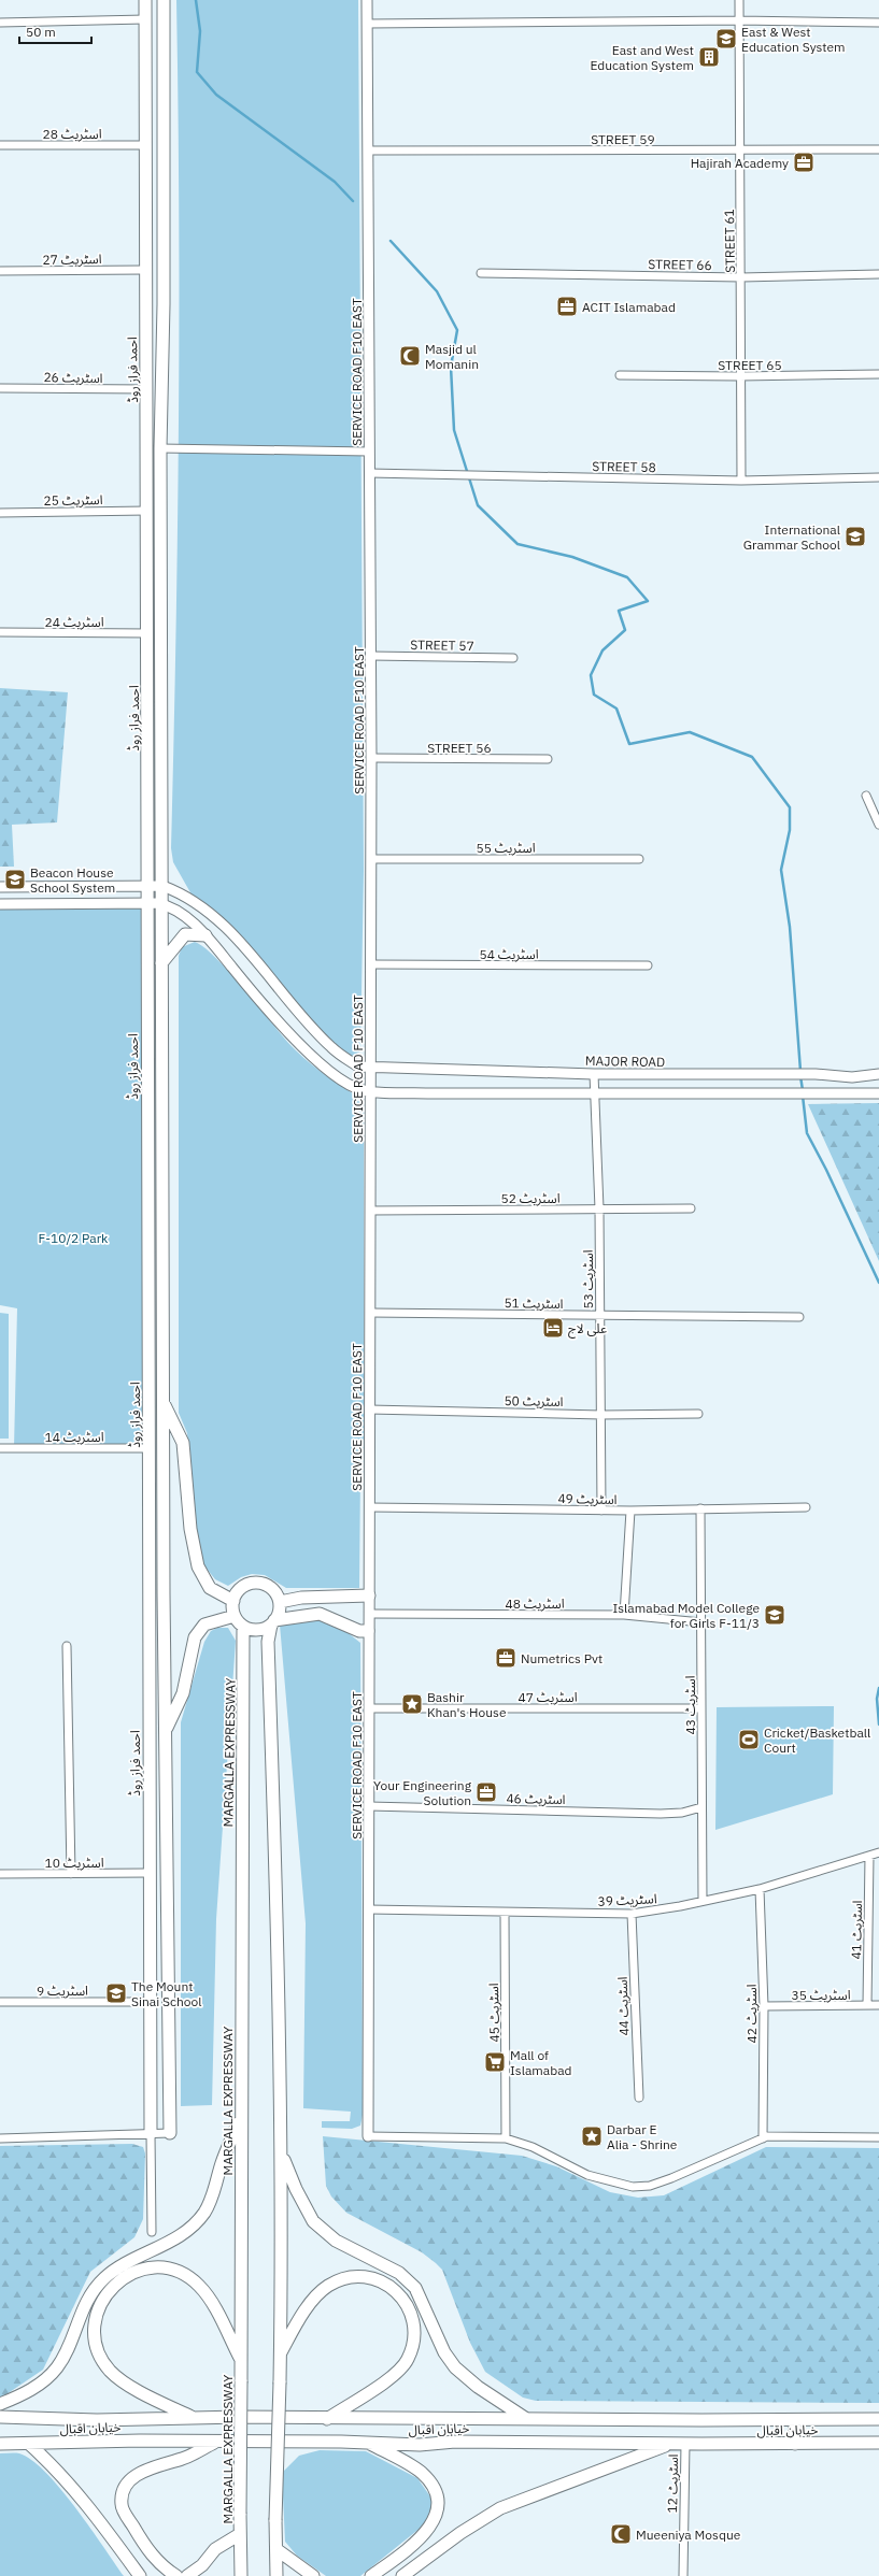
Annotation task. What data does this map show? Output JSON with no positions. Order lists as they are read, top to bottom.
{
  "streets": {
    "main road": ["احمد فراز روڈ", "MARGALLA EXPRESSWAY", "خیابان اقبال"],
    "street": [
      "اسٹریٹ 28",
      "STREET 59",
      "STREET 61",
      "اسٹریٹ 27",
      "STREET 66",
      "STREET 65",
      "SERVICE ROAD F10 EAST",
      "اسٹریٹ 26",
      "STREET 58",
      "اسٹریٹ 25",
      "اسٹریٹ 24",
      "STREET 57",
      "STREET 56",
      "اسٹریٹ 55",
      "اسٹریٹ 54",
      "MAJOR ROAD",
      "اسٹریٹ 52",
      "اسٹریٹ 53",
      "اسٹریٹ 51",
      "اسٹریٹ 50",
      "اسٹریٹ 14",
      "اسٹریٹ 49",
      "اسٹریٹ 48",
      "اسٹریٹ 47",
      "اسٹریٹ 43",
      "اسٹریٹ 46",
      "اسٹریٹ 10",
      "اسٹریٹ 39",
      "اسٹریٹ 41",
      "اسٹریٹ 9",
      "اسٹریٹ 35",
      "اسٹریٹ 44",
      "اسٹریٹ 45",
      "اسٹریٹ 42",
      "اسٹریٹ 12"
    ]
  },
  "crossings": [
    ["اسٹریٹ 28", "احمد فراز روڈ"],
    ["STREET 59", "STREET 61"],
    ["STREET 59", "SERVICE ROAD F10 EAST"],
    ["STREET 61", "STREET 66"],
    ["STREET 61", "STREET 65"],
    ["STREET 61", "STREET 58"],
    ["اسٹریٹ 27", "احمد فراز روڈ"],
    ["احمد فراز روڈ", "اسٹریٹ 26"],
    ["احمد فراز روڈ", "اسٹریٹ 25"],
    ["احمد فراز روڈ", "اسٹریٹ 24"],
    ["احمد فراز روڈ", "MAJOR ROAD"],
    ["احمد فراز روڈ", "اسٹریٹ 14"],
    ["احمد فراز روڈ", "اسٹریٹ 10"],
    ["احمد فراز روڈ", "اسٹریٹ 9"],
    ["SERVICE ROAD F10 EAST", "STREET 58"],
    ["SERVICE ROAD F10 EAST", "STREET 57"],
    ["SERVICE ROAD F10 EAST", "STREET 56"],
    ["SERVICE ROAD F10 EAST", "اسٹریٹ 55"],
    ["SERVICE ROAD F10 EAST", "اسٹریٹ 54"],
    ["SERVICE ROAD F10 EAST", "MAJOR ROAD"],
    ["SERVICE ROAD F10 EAST", "اسٹریٹ 52"],
    ["SERVICE ROAD F10 EAST", "اسٹریٹ 51"],
    ["SERVICE ROAD F10 EAST", "اسٹریٹ 50"],
    ["SERVICE ROAD F10 EAST", "اسٹریٹ 49"],
    ["SERVICE ROAD F10 EAST", "اسٹریٹ 48"],
    ["SERVICE ROAD F10 EAST", "اسٹریٹ 47"],
    ["SERVICE ROAD F10 EAST", "اسٹریٹ 46"],
    ["SERVICE ROAD F10 EAST", "اسٹریٹ 39"],
    ["MAJOR ROAD", "اسٹریٹ 53"],
    ["اسٹریٹ 52", "اسٹریٹ 53"],
    ["اسٹریٹ 53", "اسٹریٹ 51"],
    ["اسٹریٹ 53", "اسٹریٹ 50"],
    ["اسٹریٹ 53", "اسٹریٹ 49"],
    ["اسٹریٹ 49", "اسٹریٹ 43"],
    ["اسٹریٹ 48", "اسٹریٹ 43"],
    ["اسٹریٹ 47", "اسٹریٹ 43"],
    ["اسٹریٹ 43", "اسٹریٹ 46"],
    ["اسٹریٹ 43", "اسٹریٹ 39"],
    ["اسٹریٹ 39", "اسٹریٹ 41"],
    ["اسٹریٹ 39", "اسٹریٹ 44"],
    ["اسٹریٹ 39", "اسٹریٹ 45"],
    ["اسٹریٹ 39", "اسٹریٹ 42"],
    ["اسٹریٹ 41", "اسٹریٹ 35"],
    ["اسٹریٹ 35", "اسٹریٹ 42"],
    ["خیابان اقبال", "اسٹریٹ 12"]
  ],
  "parks": ["F-10/2 Park"],
  "places": {
    "school or university": [
      "East & West Education System",
      "International Grammar School",
      "Beacon House School System",
      "Islamabad Model College for Girls F-11/3",
      "The Mount Sinai School"
    ],
    "building": ["East and West Education System"],
    "office": [
      "Hajirah Academy",
      "ACIT Islamabad",
      "Numetrics Pvt",
      "Your Engineering Solution"
    ],
    "mosque": ["Masjid ul Momanin", "Mueeniya Mosque"],
    "hotel": ["علی لاج"],
    "place": ["Bashir Khan's House", "Darbar E Alia - Shrine"],
    "sports": ["Cricket/Basketball Court"],
    "supermarket": ["Mall of Islamabad"]
  },
  "scale_bar": "50 m"
}
